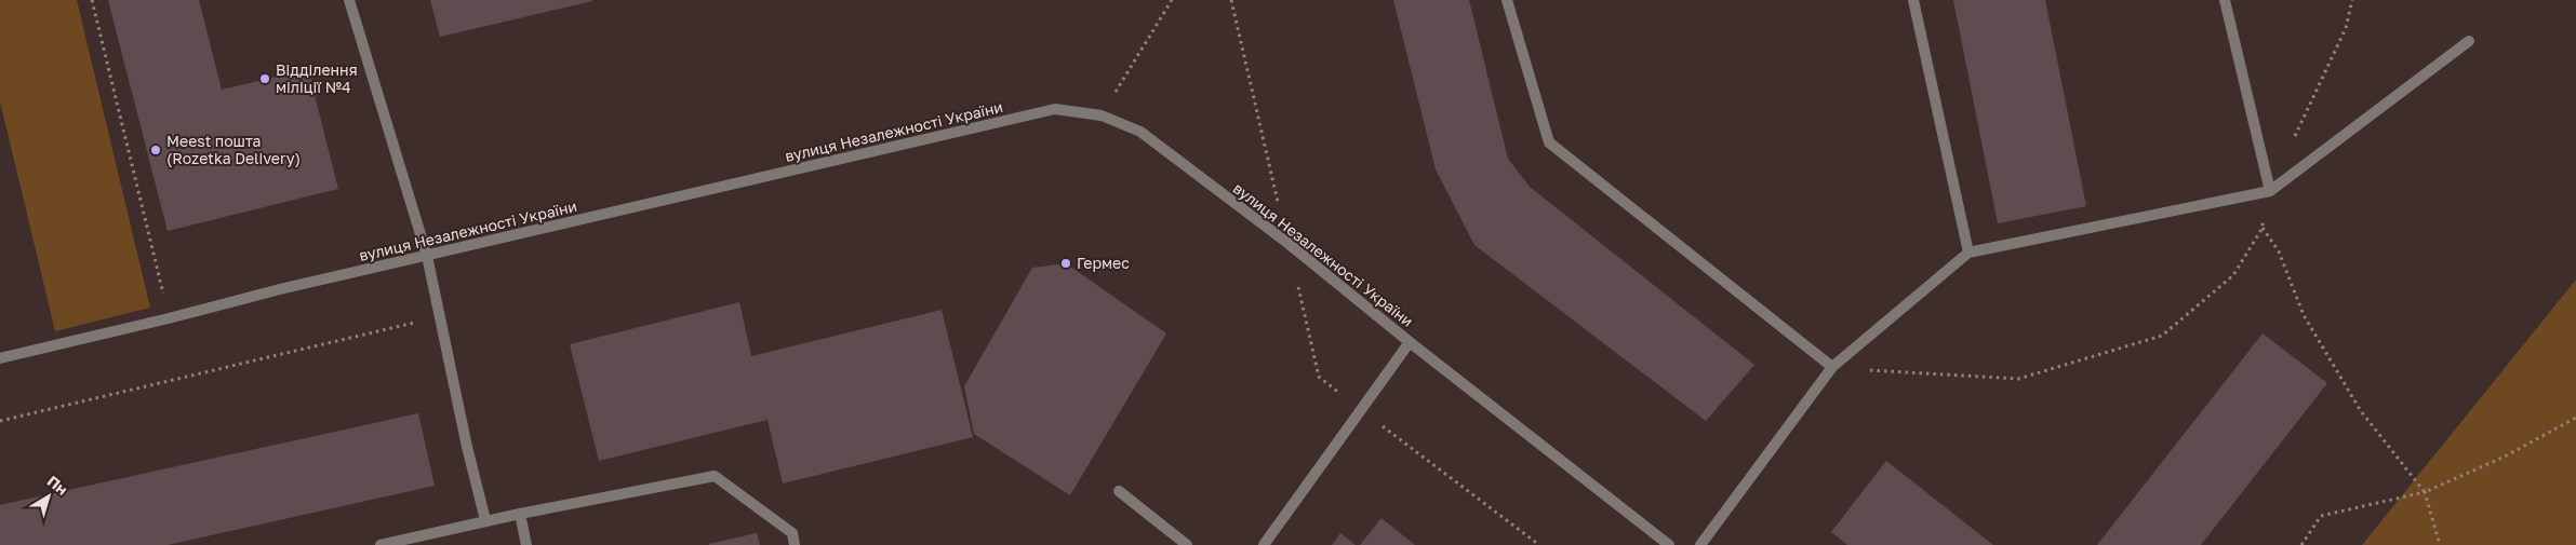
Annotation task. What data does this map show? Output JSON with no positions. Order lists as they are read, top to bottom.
{
  "streets": {
    "street": ["вулиця Незалежності України"]
  },
  "places": ["Відділення міліції №4", "Meest пошта (Rozetka Delivery)", "Гермес"],
  "north": "top right"
}
